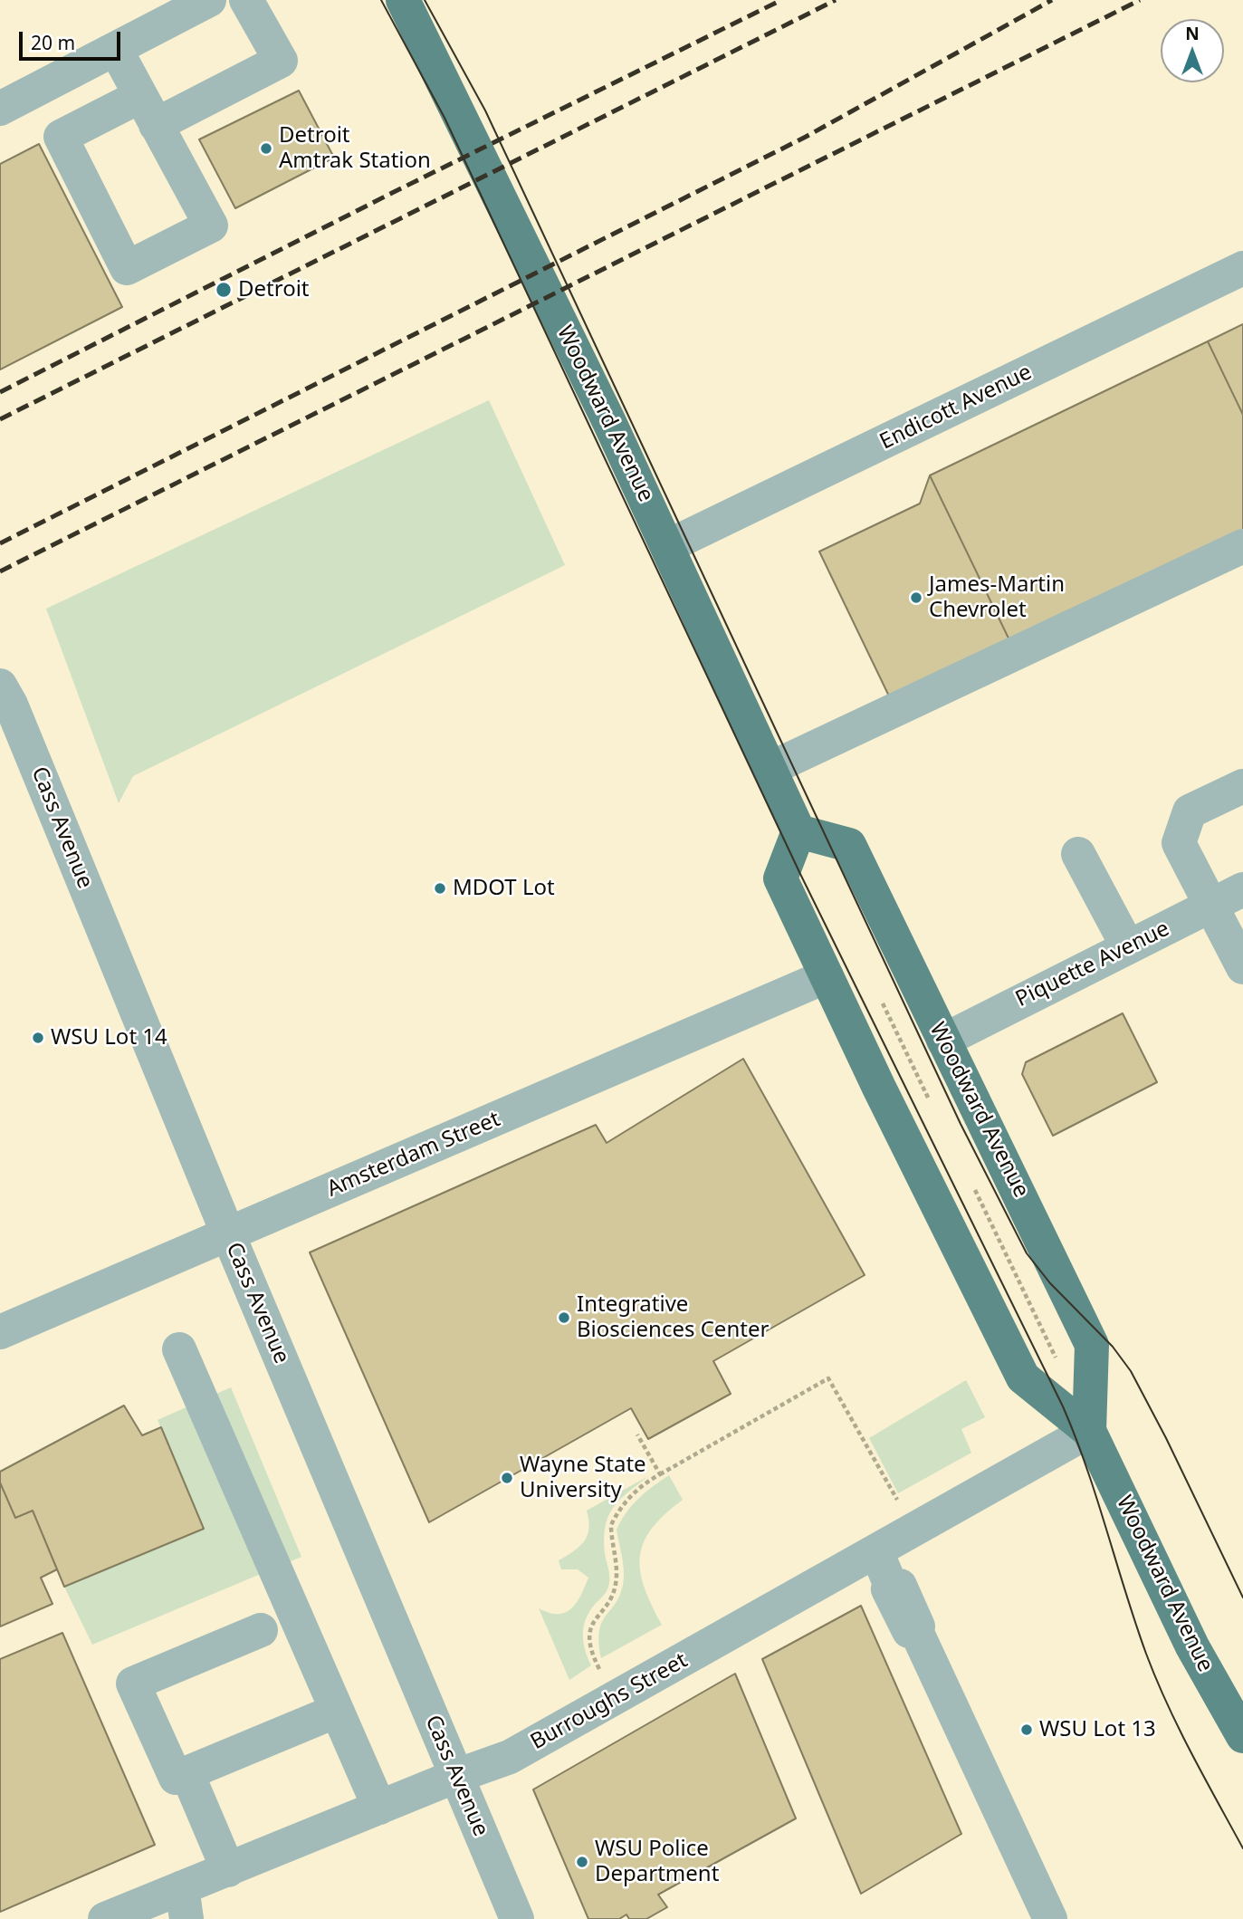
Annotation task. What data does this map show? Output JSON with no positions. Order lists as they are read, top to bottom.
{
  "streets": {
    "main road": ["Woodward Avenue"],
    "street": [
      "Endicott Avenue",
      "Cass Avenue",
      "Piquette Avenue",
      "Amsterdam Street",
      "Burroughs Street"
    ]
  },
  "crossings": [
    ["Endicott Avenue", "Woodward Avenue"],
    ["Woodward Avenue", "Piquette Avenue"],
    ["Woodward Avenue", "Amsterdam Street"],
    ["Woodward Avenue", "Burroughs Street"],
    ["Cass Avenue", "Amsterdam Street"],
    ["Cass Avenue", "Burroughs Street"]
  ],
  "places": [
    "Detroit Amtrak Station",
    "Detroit",
    "James-Martin Chevrolet",
    "MDOT Lot",
    "WSU Lot 14",
    "Integrative Biosciences Center",
    "Wayne State University",
    "WSU Lot 13",
    "WSU Police Department"
  ],
  "scale_bar": "20 m",
  "north": "top"
}
